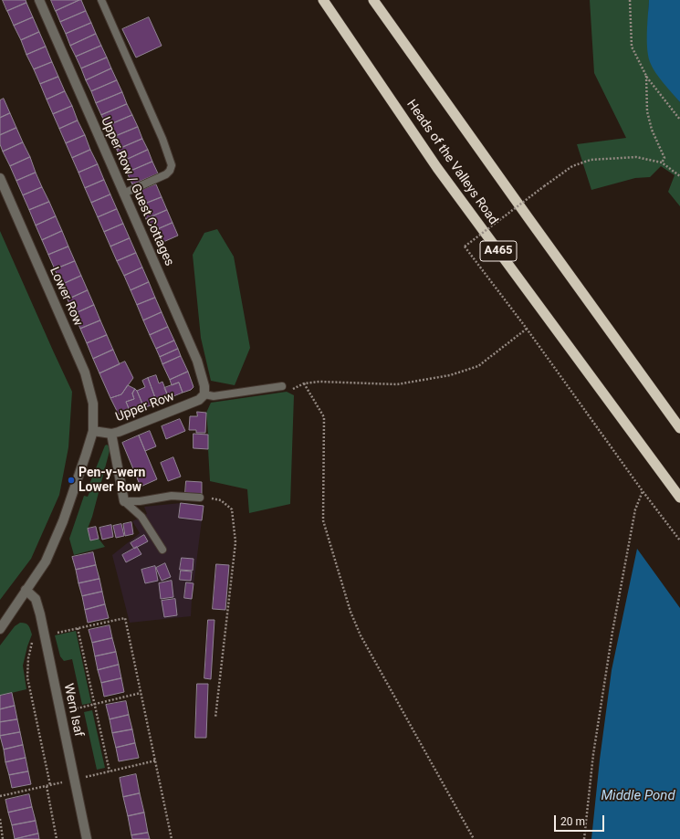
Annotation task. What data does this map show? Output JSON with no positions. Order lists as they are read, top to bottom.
{
  "streets": {
    "highway": ["Heads of the Valleys Road", "A465"],
    "street": [
      "Upper Row / Guest Cottages",
      "Lower Row",
      "Upper Row",
      "Wern Isaf"
    ]
  },
  "crossings": [
    ["Upper Row / Guest Cottages", "Upper Row"],
    ["Lower Row", "Upper Row"],
    ["Lower Row", "Wern Isaf"]
  ],
  "water": ["Middle Pond"],
  "places": ["Pen-y-wern Lower Row"],
  "scale_bar": "20 m"
}
